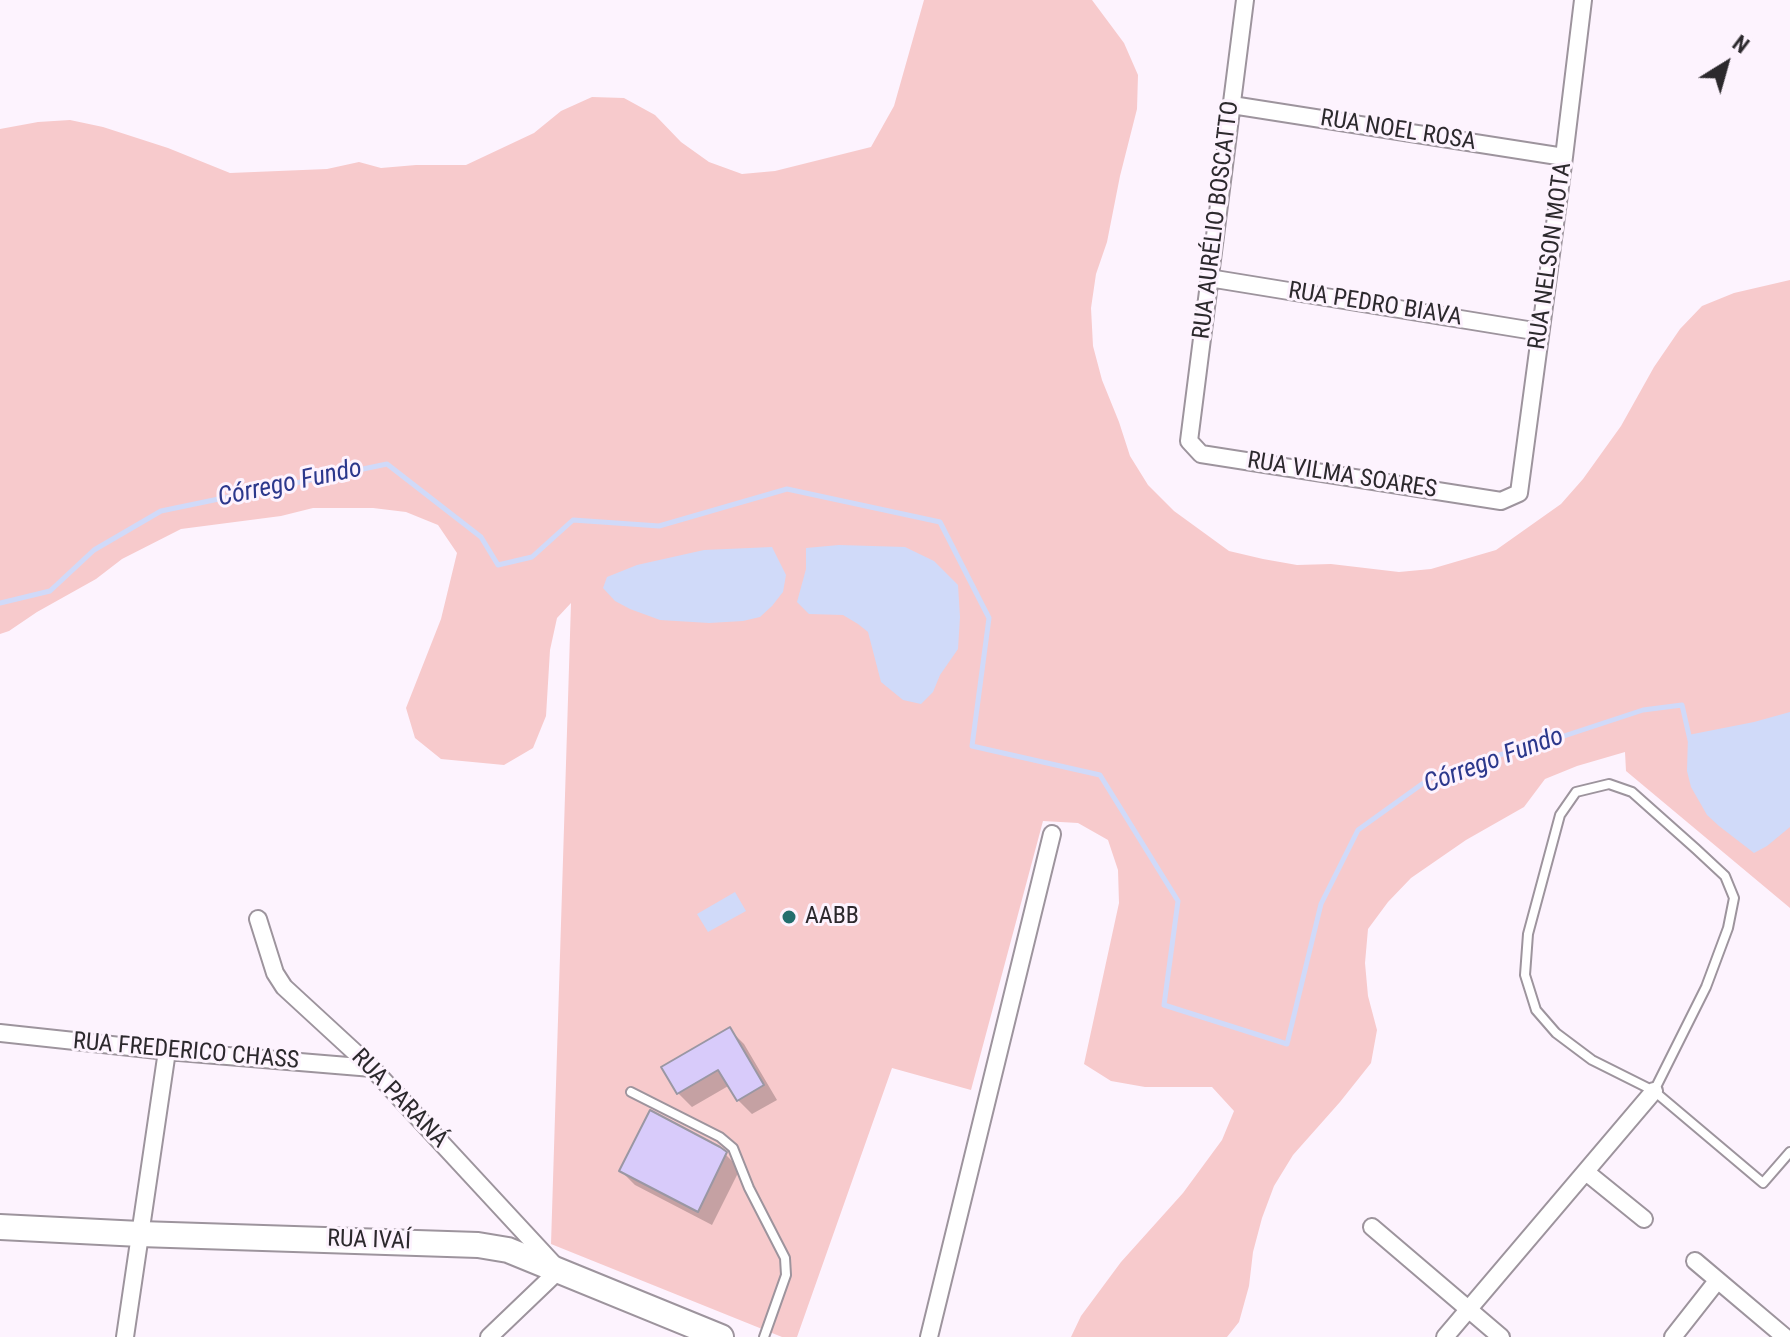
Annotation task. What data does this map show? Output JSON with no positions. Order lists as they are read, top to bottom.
{
  "streets": {
    "main road": ["RUA IVAÍ"],
    "street": [
      "RUA NOEL ROSA",
      "RUA AURÉLIO BOSCATTO",
      "RUA NELSON MOTA",
      "RUA PEDRO BIAVA",
      "RUA VILMA SOARES",
      "RUA FREDERICO CHASS",
      "RUA PARANÁ"
    ]
  },
  "crossings": [
    ["RUA NOEL ROSA", "RUA AURÉLIO BOSCATTO"],
    ["RUA NOEL ROSA", "RUA NELSON MOTA"],
    ["RUA AURÉLIO BOSCATTO", "RUA PEDRO BIAVA"],
    ["RUA AURÉLIO BOSCATTO", "RUA VILMA SOARES"],
    ["RUA NELSON MOTA", "RUA PEDRO BIAVA"],
    ["RUA NELSON MOTA", "RUA VILMA SOARES"],
    ["RUA FREDERICO CHASS", "RUA PARANÁ"],
    ["RUA PARANÁ", "RUA IVAÍ"]
  ],
  "water": ["Córrego Fundo"],
  "places": ["AABB"],
  "north": "top right"
}
